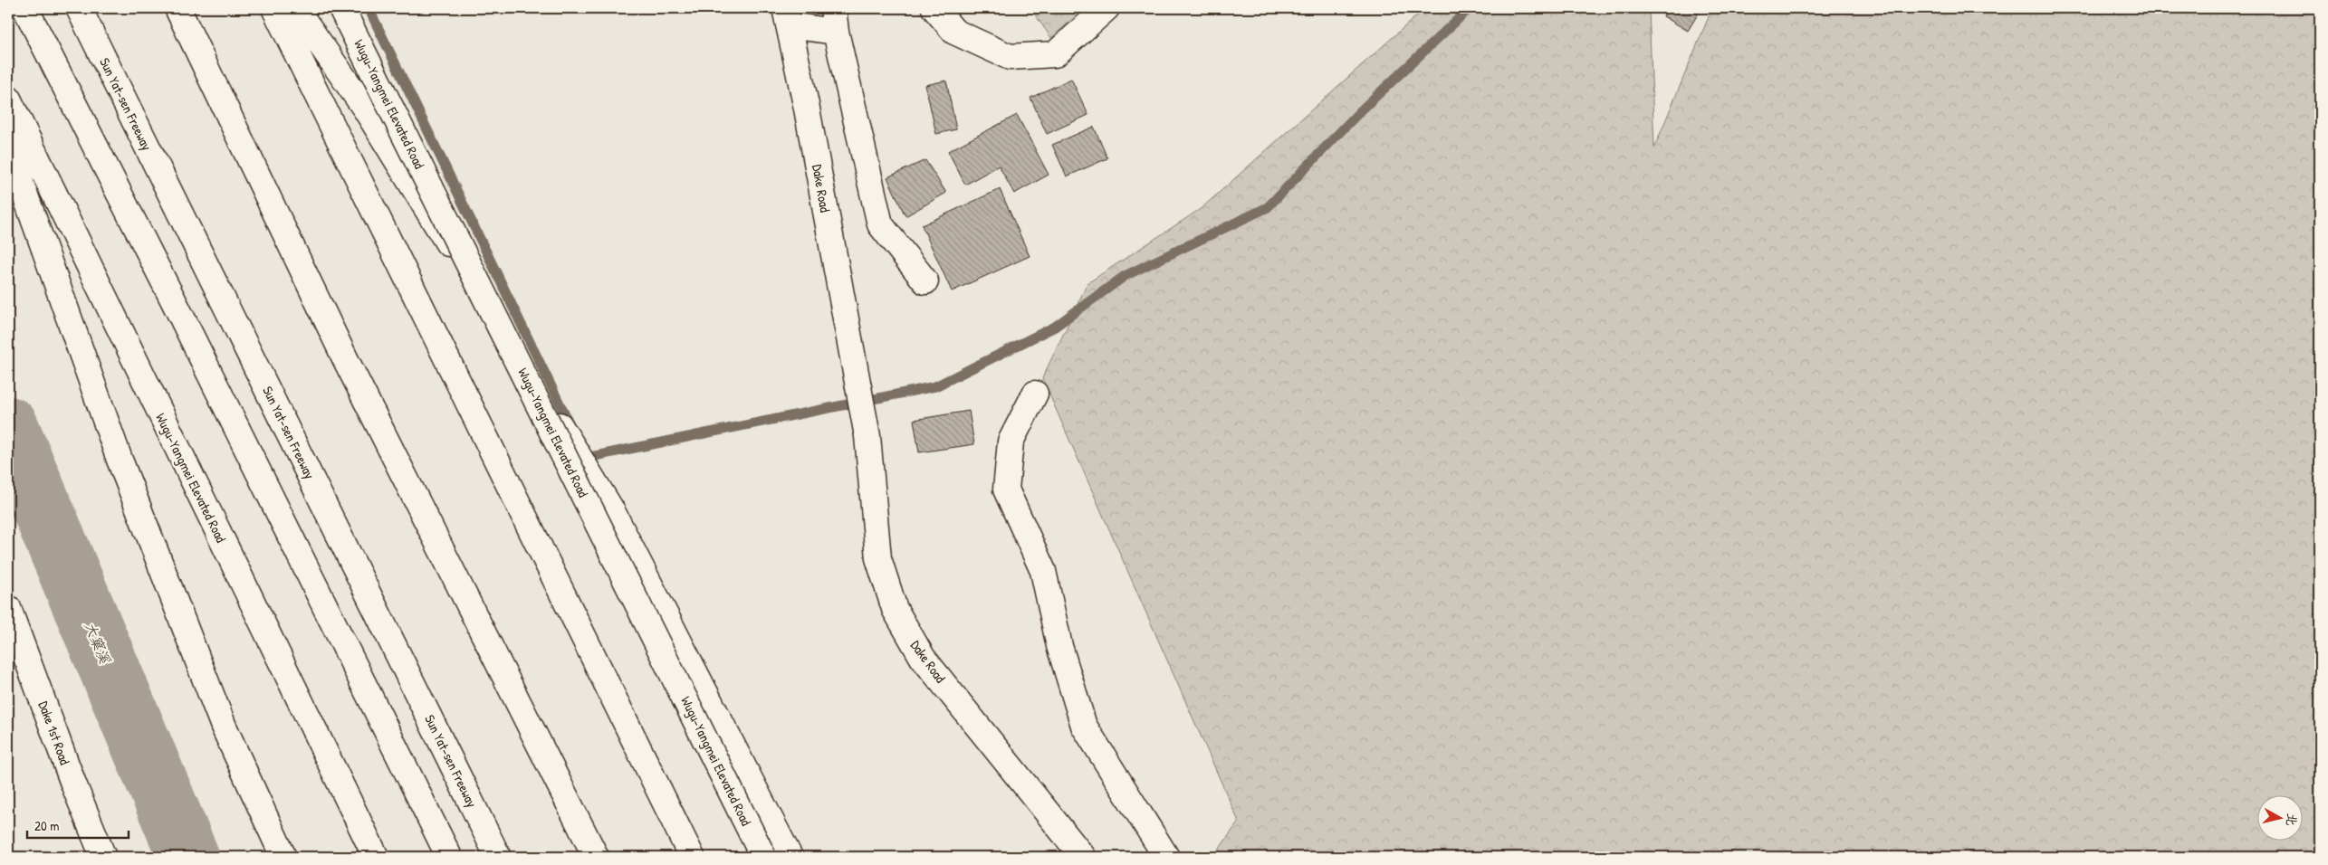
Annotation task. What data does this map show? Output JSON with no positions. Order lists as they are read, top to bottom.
{
  "streets": {
    "main road": [
      "Sun Yat-sen Freeway",
      "Wugu-Yangmei Elevated Road",
      "Dake Road",
      "Dake 1st Road"
    ]
  },
  "water": ["大窠溪"],
  "scale_bar": "20 m",
  "north": "right"
}
